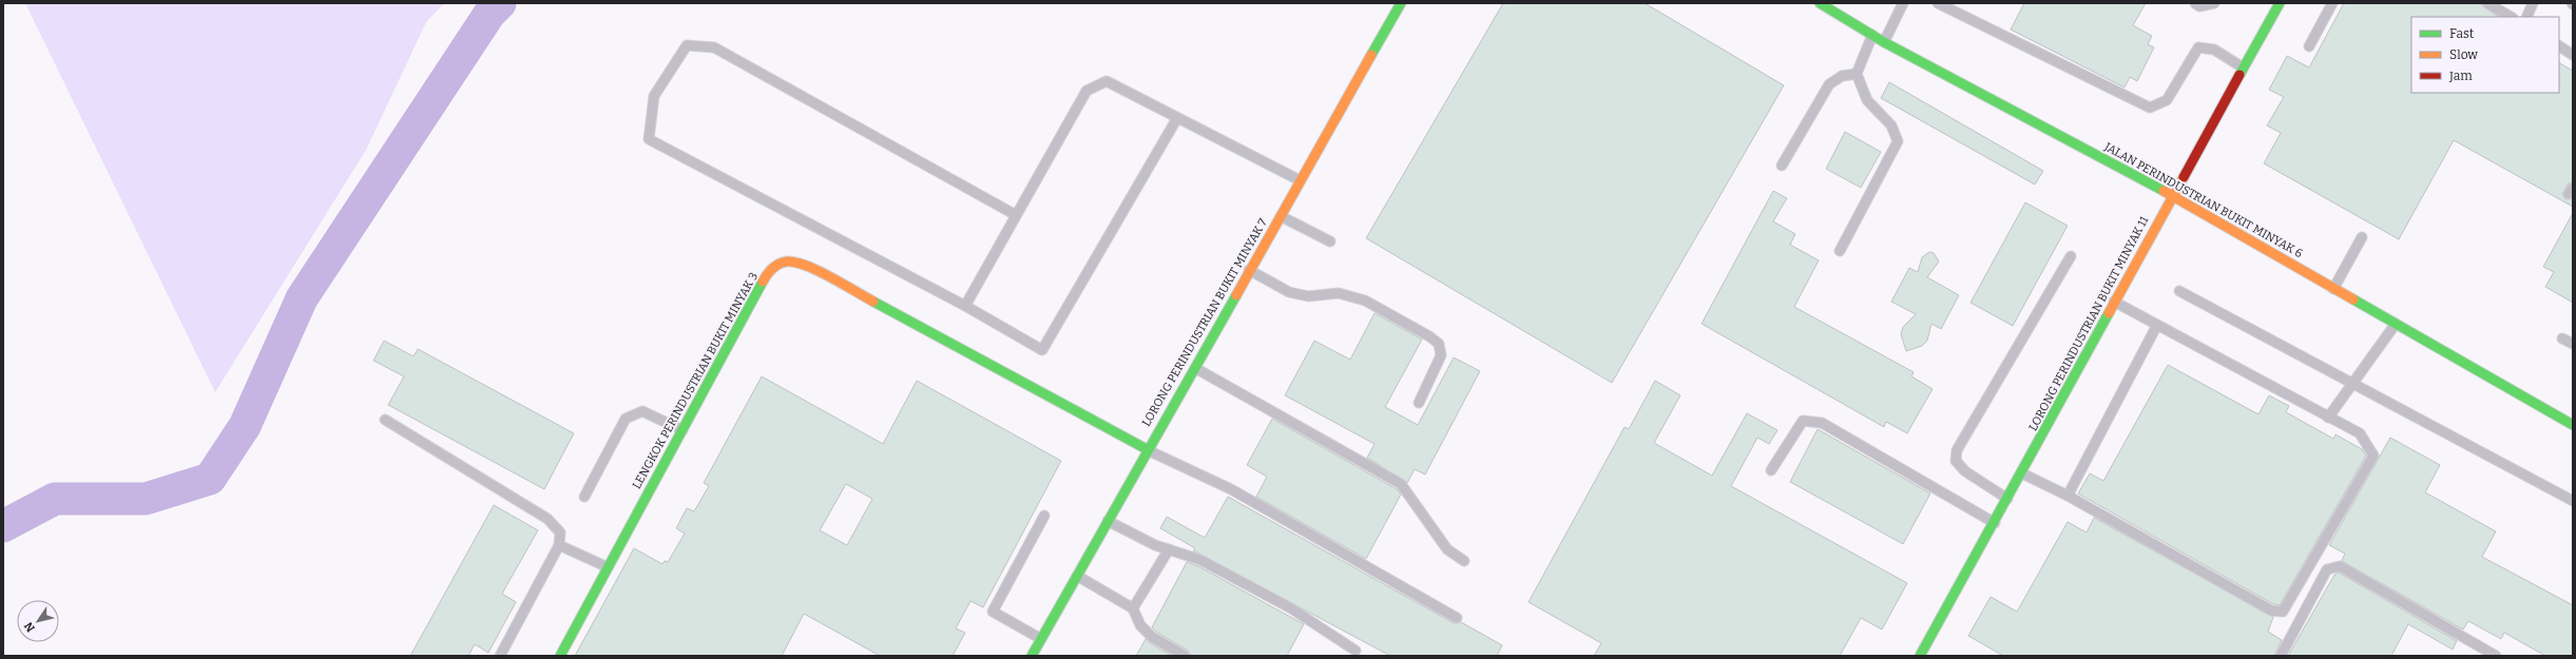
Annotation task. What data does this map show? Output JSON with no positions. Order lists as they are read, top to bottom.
{
  "streets": {
    "street": [
      "JALAN PERINDUSTRIAN BUKIT MINYAK 6",
      "LORONG PERINDUSTRIAN BUKIT MINYAK 7",
      "LORONG PERINDUSTRIAN BUKIT MINYAK 11",
      "LENGKOK PERINDUSTRIAN BUKIT MINYAK 3"
    ]
  },
  "crossings": [
    ["JALAN PERINDUSTRIAN BUKIT MINYAK 6", "LORONG PERINDUSTRIAN BUKIT MINYAK 11"],
    ["LORONG PERINDUSTRIAN BUKIT MINYAK 7", "LENGKOK PERINDUSTRIAN BUKIT MINYAK 3"]
  ],
  "legend": ["Fast", "Slow", "Jam"],
  "north": "bottom left"
}
